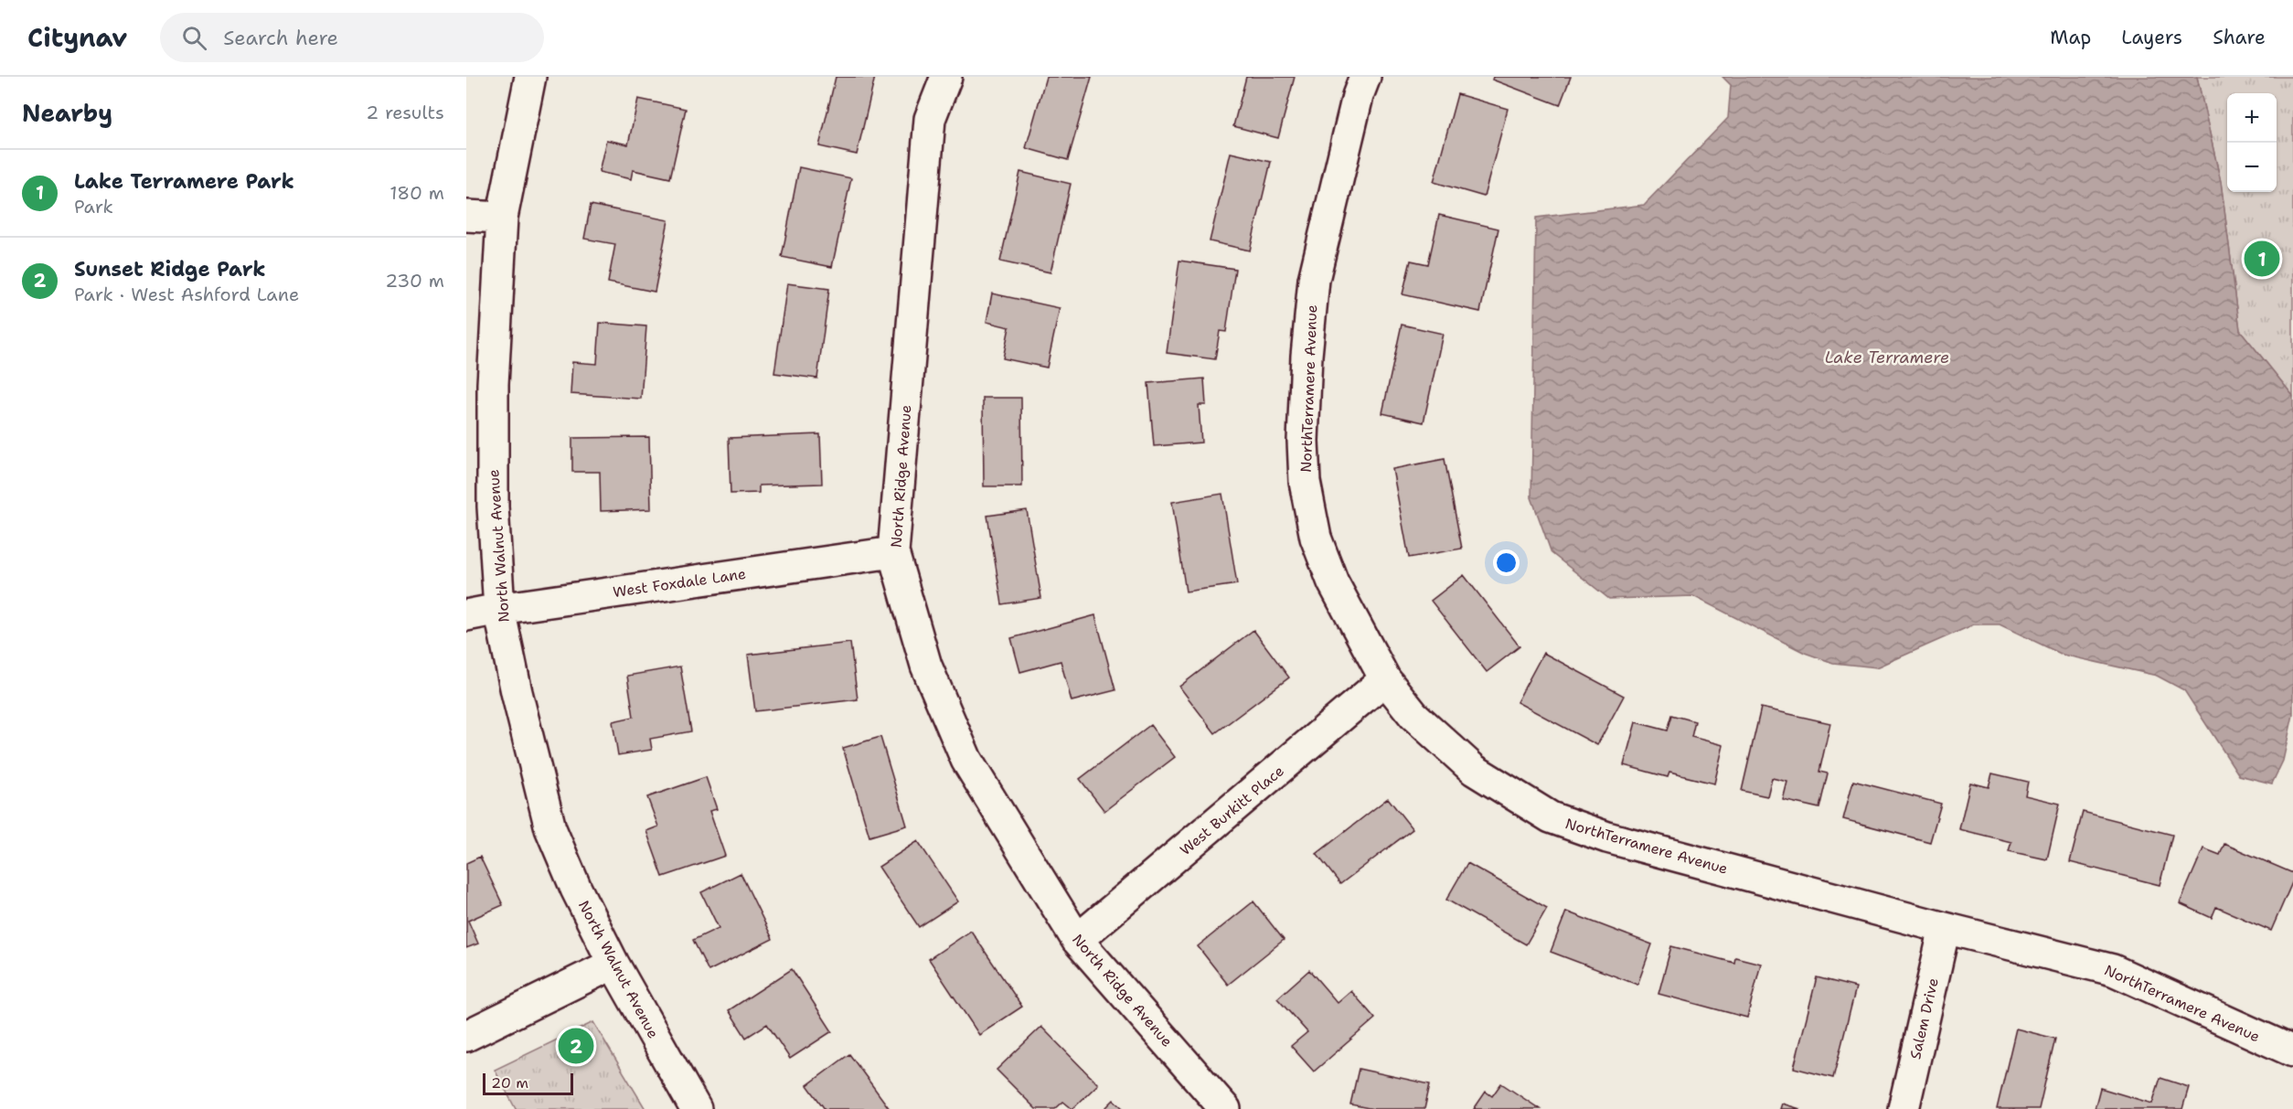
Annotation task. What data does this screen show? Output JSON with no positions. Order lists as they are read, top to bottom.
{
  "streets": {
    "street": [
      "NorthTerramere Avenue",
      "North Ridge Avenue",
      "North Walnut Avenue",
      "West Foxdale Lane",
      "West Burkitt Place",
      "Salem Drive"
    ]
  },
  "crossings": [
    ["NorthTerramere Avenue", "West Burkitt Place"],
    ["NorthTerramere Avenue", "Salem Drive"],
    ["North Ridge Avenue", "West Foxdale Lane"],
    ["North Ridge Avenue", "West Burkitt Place"],
    ["North Walnut Avenue", "West Foxdale Lane"]
  ],
  "water": ["Lake Terramere"],
  "scale_bar": "20 m",
  "page": {
    "header": "Citynav",
    "search": "Search here",
    "nav": ["Map", "Layers", "Share"],
    "heading": ["Nearby", "2 results"],
    "map_buttons": ["+", "−"],
    "list": [
      {
        "mark": "1",
        "name": "Lake Terramere Park",
        "note": "Park",
        "value": "180 m"
      },
      {
        "mark": "2",
        "name": "Sunset Ridge Park",
        "note": "Park · West Ashford Lane",
        "value": "230 m"
      }
    ],
    "pins": ["1", "2"],
    "scale": "20 m"
  }
}
